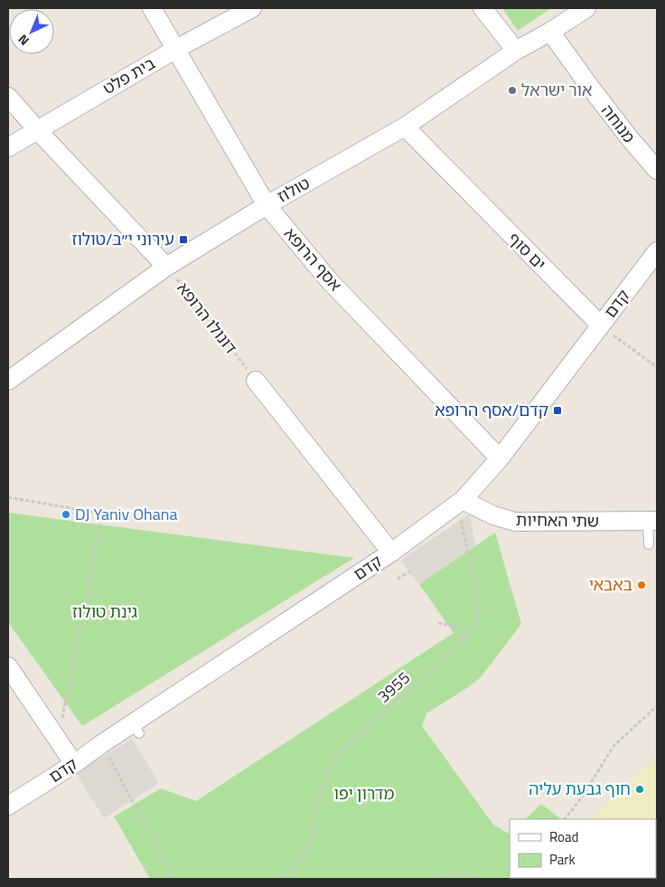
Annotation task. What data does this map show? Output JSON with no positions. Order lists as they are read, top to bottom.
{
  "streets": {
    "street": [
      "בית פלט",
      "מנוחה",
      "טולוז",
      "ים סוף",
      "אסף הרופא",
      "קדם",
      "דונולו הרופא",
      "שתי האחיות"
    ],
    "path": ["3955"]
  },
  "crossings": [
    ["בית פלט", "אסף הרופא"],
    ["בית פלט", "דונולו הרופא"],
    ["מנוחה", "טולוז"],
    ["טולוז", "ים סוף"],
    ["טולוז", "אסף הרופא"],
    ["טולוז", "דונולו הרופא"],
    ["ים סוף", "קדם"],
    ["אסף הרופא", "קדם"],
    ["קדם", "שתי האחיות"],
    ["קדם", "3955"],
    ["שתי האחיות", "3955"]
  ],
  "parks": ["גינת טולוז", "מדרון יפו"],
  "places": {
    "other": [
      "אור ישראל",
      "DJ Yaniv Ohana",
      "באבאי",
      "חוף גבעת עליה"
    ],
    "transit": ["עירוני י״ב/טולוז", "קדם/אסף הרופא"]
  },
  "legend": ["Road", "Park"],
  "north": "bottom left"
}
